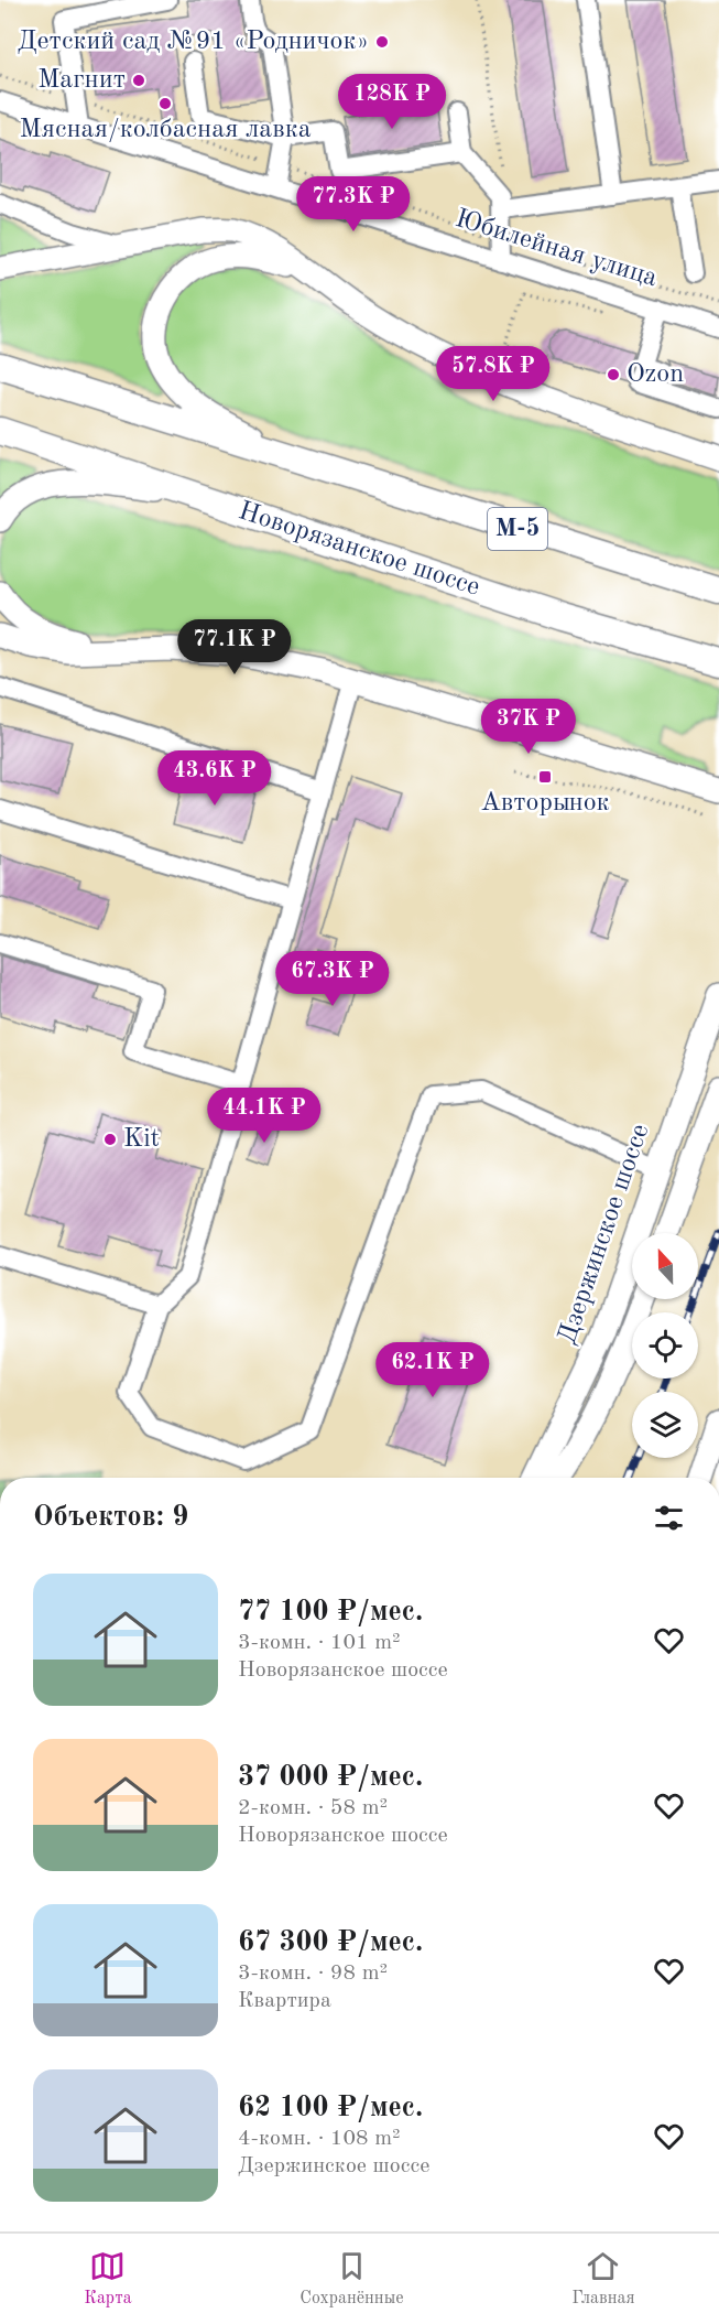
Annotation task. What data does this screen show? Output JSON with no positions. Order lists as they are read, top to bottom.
{
  "streets": {
    "highway": ["М-5", "Новорязанское шоссе"],
    "main road": ["Дзержинское шоссе"],
    "street": ["Юбилейная улица"]
  },
  "places": {
    "other": [
      "Детский сад №91 «Родничок»",
      "Магнит",
      "Мясная/колбасная лавка",
      "Ozon",
      "Kit"
    ],
    "transit": ["Авторынок"]
  },
  "north": "top",
  "page": {
    "price": [
      "128K ₽",
      "77.3K ₽",
      "57.8K ₽",
      "77.1K ₽",
      "37K ₽",
      "43.6K ₽",
      "67.3K ₽",
      "44.1K ₽",
      "62.1K ₽"
    ],
    "heading": "Объектов: 9",
    "list": [
      {
        "name": "77 100 ₽/мес.",
        "note": "3-комн. · 101 m² · Новорязанское шоссе"
      },
      {
        "name": "37 000 ₽/мес.",
        "note": "2-комн. · 58 m² · Новорязанское шоссе"
      },
      {
        "name": "67 300 ₽/мес.",
        "note": "3-комн. · 98 m² · Квартира"
      },
      {
        "name": "62 100 ₽/мес.",
        "note": "4-комн. · 108 m² · Дзержинское шоссе"
      }
    ],
    "tabs": ["Карта", "Сохранённые", "Главная"]
  }
}
